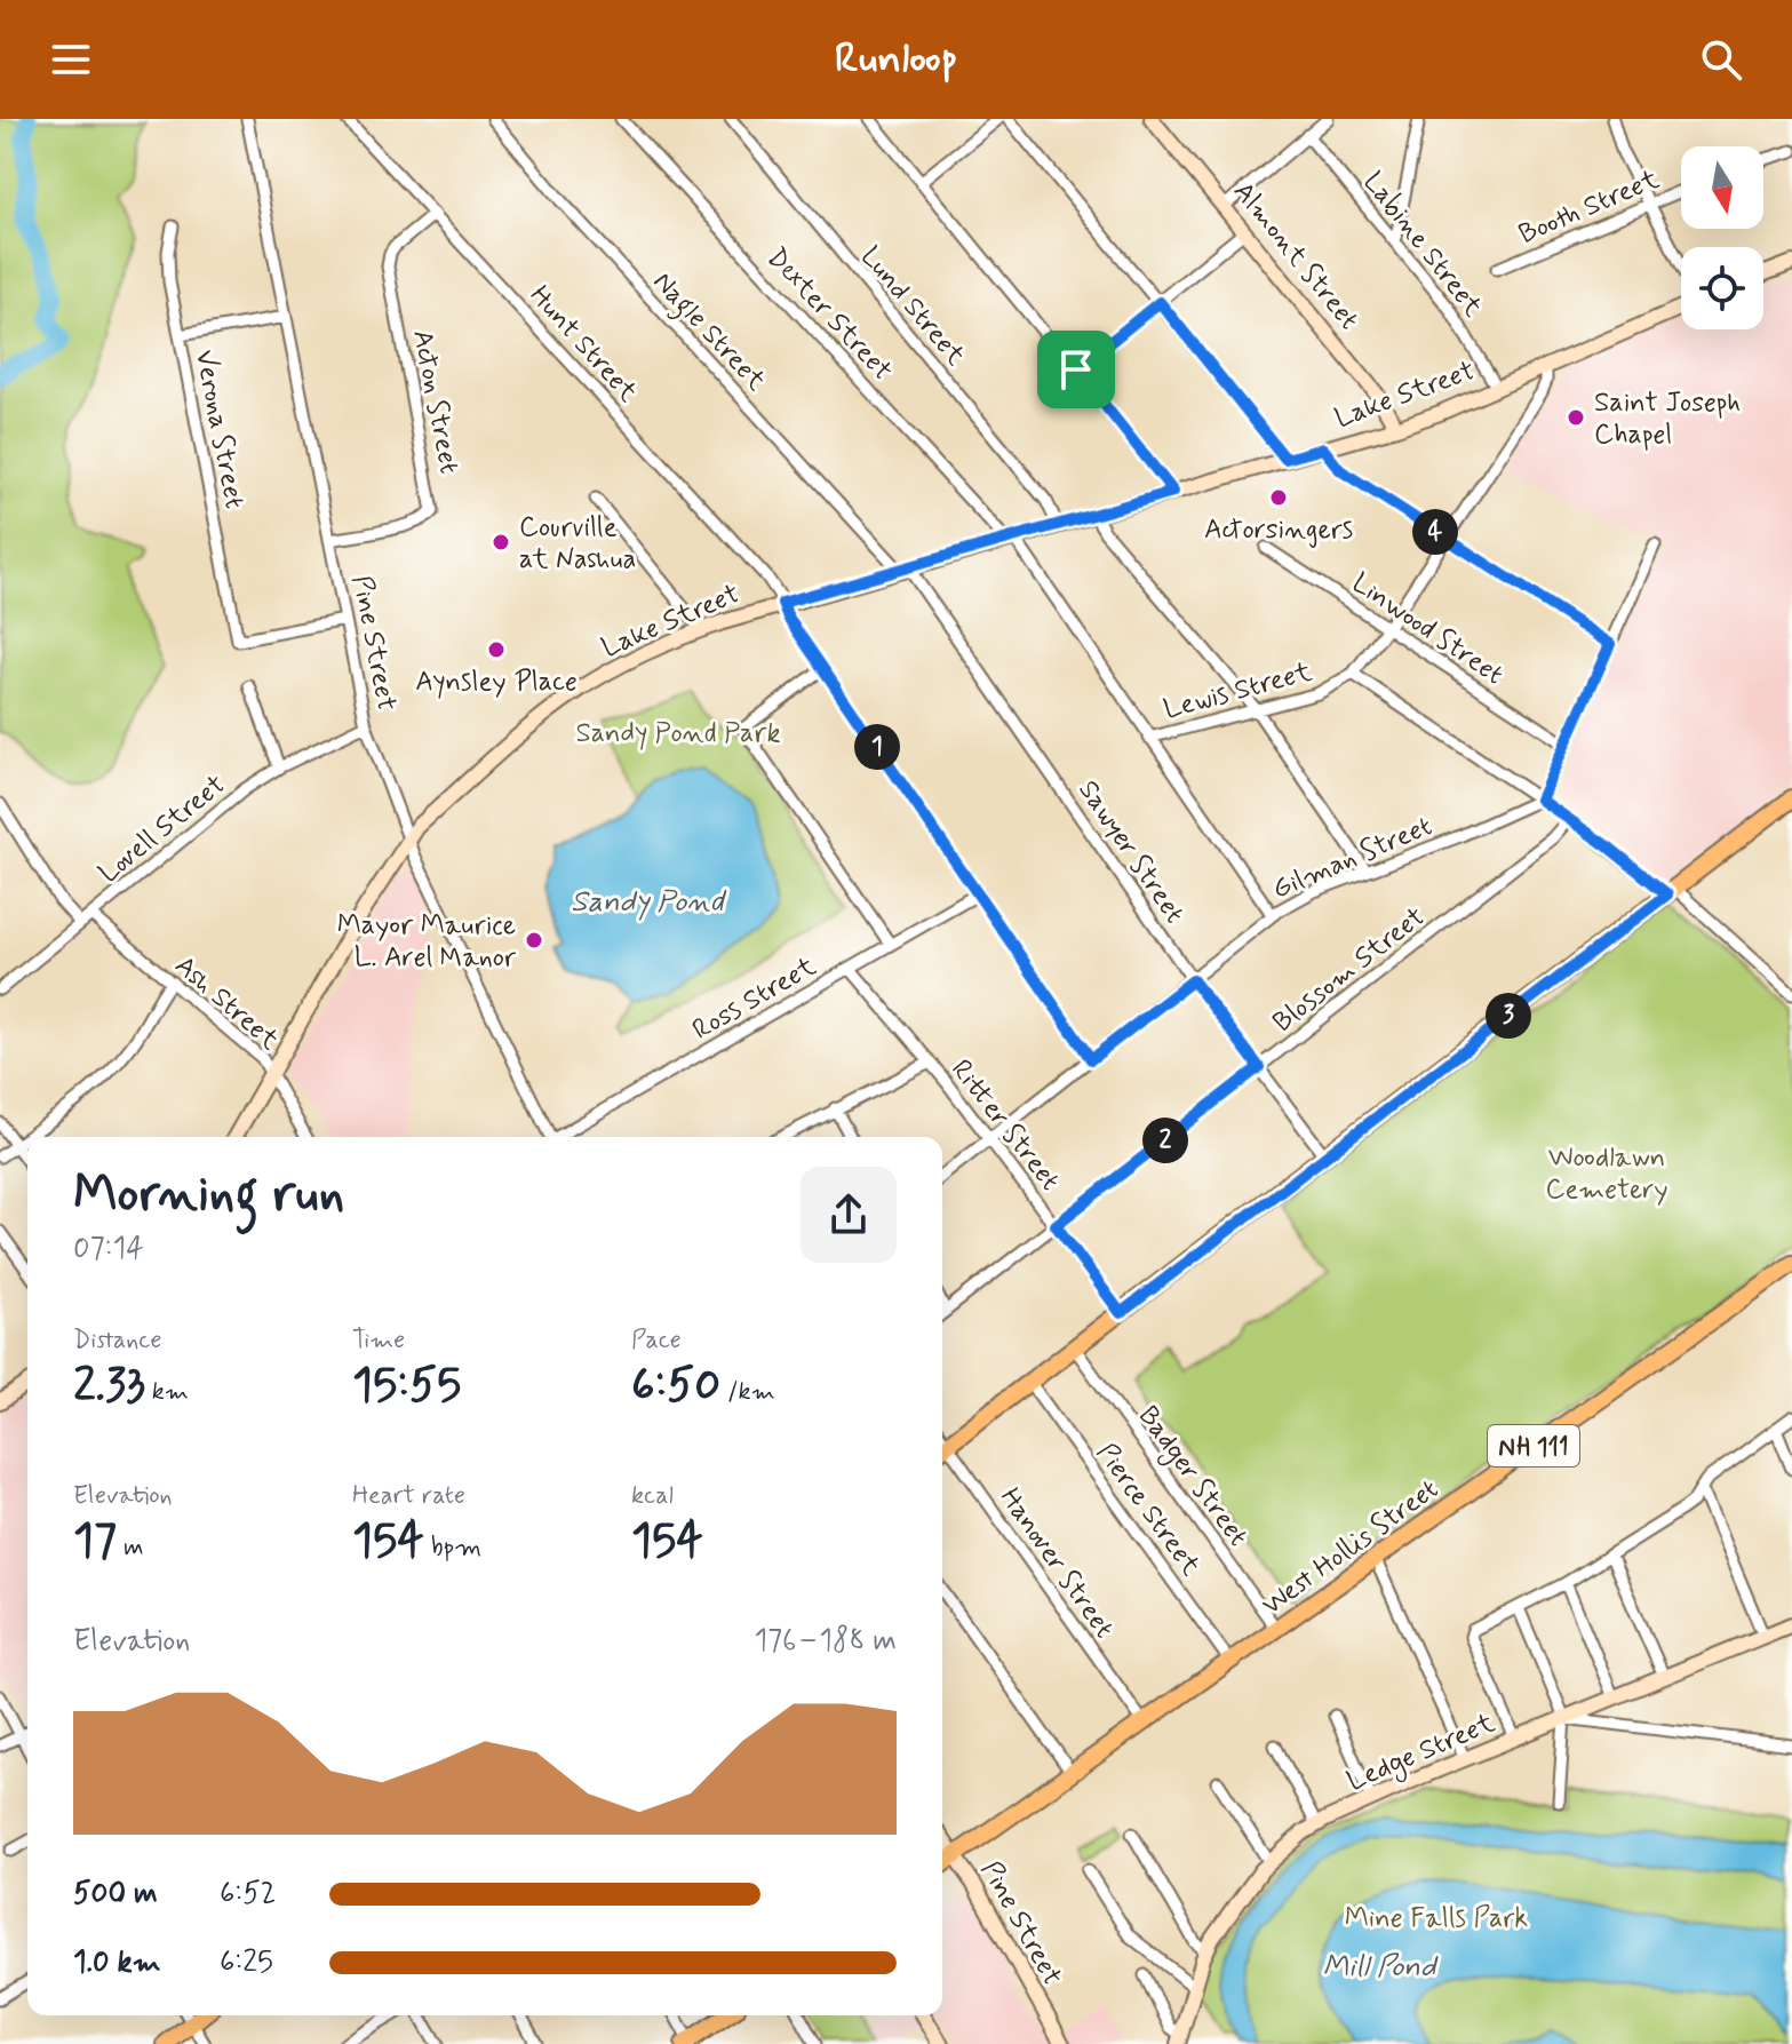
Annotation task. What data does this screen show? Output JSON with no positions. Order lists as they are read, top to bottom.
{
  "streets": {
    "main road": ["NH 111", "West Hollis Street"],
    "street": [
      "Booth Street",
      "Labine Street",
      "Almont Street",
      "Lund Street",
      "Dexter Street",
      "Nagle Street",
      "Hunt Street",
      "Lake Street",
      "Acton Street",
      "Verona Street",
      "Linwood Street",
      "Pine Street",
      "Lewis Street",
      "Lovell Street",
      "Sawyer Street",
      "Gilman Street",
      "Blossom Street",
      "Ross Street",
      "Ash Street",
      "Ritter Street",
      "Badger Street",
      "Pierce Street",
      "Hanover Street",
      "Ledge Street"
    ]
  },
  "crossings": [
    ["Labine Street", "Lake Street"],
    ["Almont Street", "Lake Street"],
    ["Lund Street", "Lake Street"],
    ["Dexter Street", "Lake Street"],
    ["Dexter Street", "Lewis Street"],
    ["Dexter Street", "Gilman Street"],
    ["Nagle Street", "Lake Street"],
    ["Nagle Street", "Sawyer Street"],
    ["Hunt Street", "Lake Street"],
    ["Hunt Street", "Acton Street"],
    ["Hunt Street", "Gilman Street"],
    ["Hunt Street", "Ross Street"],
    ["Lake Street", "Pine Street"],
    ["Lake Street", "Lewis Street"],
    ["Lake Street", "Sawyer Street"],
    ["Lake Street", "Ash Street"],
    ["Acton Street", "Pine Street"],
    ["Verona Street", "Pine Street"],
    ["Linwood Street", "Lewis Street"],
    ["Pine Street", "Lovell Street"],
    ["Pine Street", "West Hollis Street"],
    ["Lovell Street", "Ash Street"],
    ["Sawyer Street", "Gilman Street"],
    ["Sawyer Street", "Blossom Street"],
    ["Gilman Street", "Ritter Street"],
    ["Blossom Street", "Ritter Street"],
    ["Ross Street", "Ritter Street"],
    ["Badger Street", "West Hollis Street"],
    ["Pierce Street", "West Hollis Street"],
    ["West Hollis Street", "Hanover Street"]
  ],
  "water": ["Sandy Pond", "Mill Pond"],
  "parks": ["Sandy Pond Park", "Woodlawn Cemetery", "Mine Falls Park"],
  "places": [
    "Saint Joseph Chapel",
    "Actorsingers",
    "Courville at Nashua",
    "Aynsley Place",
    "Mayor Maurice L. Arel Manor"
  ],
  "north": "bottom",
  "page": {
    "header": "Runloop",
    "pins": [
      "4",
      "1",
      "3",
      "2"
    ],
    "heading": ["Morning run", "07:14"],
    "stats": [
      ["Distance", "2.33 km"],
      ["Time", "15:55"],
      ["Pace", "6:50 /km"],
      ["Elevation", "17 m"],
      ["Heart rate", "154 bpm"],
      ["kcal", "154"]
    ],
    "chart": ["Elevation", "176–188 m"],
    "list": [
      {
        "name": "500 m",
        "note": "6:52"
      },
      {
        "name": "1.0 km",
        "note": "6:25"
      }
    ]
  }
}
